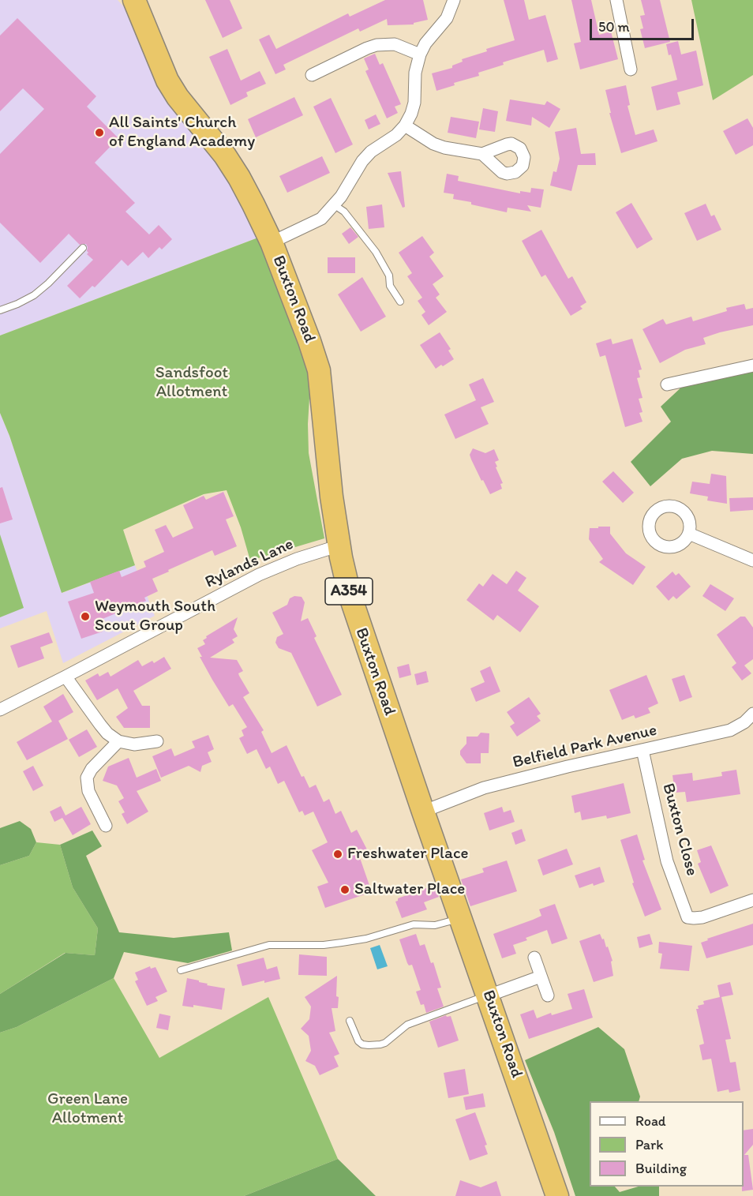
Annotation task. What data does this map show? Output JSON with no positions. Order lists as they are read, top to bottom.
{
  "streets": {
    "highway": ["Buxton Road", "A354"],
    "street": ["Rylands Lane", "Belfield Park Avenue", "Buxton Close"]
  },
  "crossings": [
    ["Buxton Road", "Rylands Lane"],
    ["Buxton Road", "Belfield Park Avenue"],
    ["Belfield Park Avenue", "Buxton Close"]
  ],
  "parks": ["Sandsfoot Allotment", "Green Lane Allotment"],
  "places": [
    "All Saints' Church of England Academy",
    "Weymouth South Scout Group",
    "Freshwater Place",
    "Saltwater Place"
  ],
  "legend": ["Road", "Park", "Building"],
  "scale_bar": "50 m"
}
